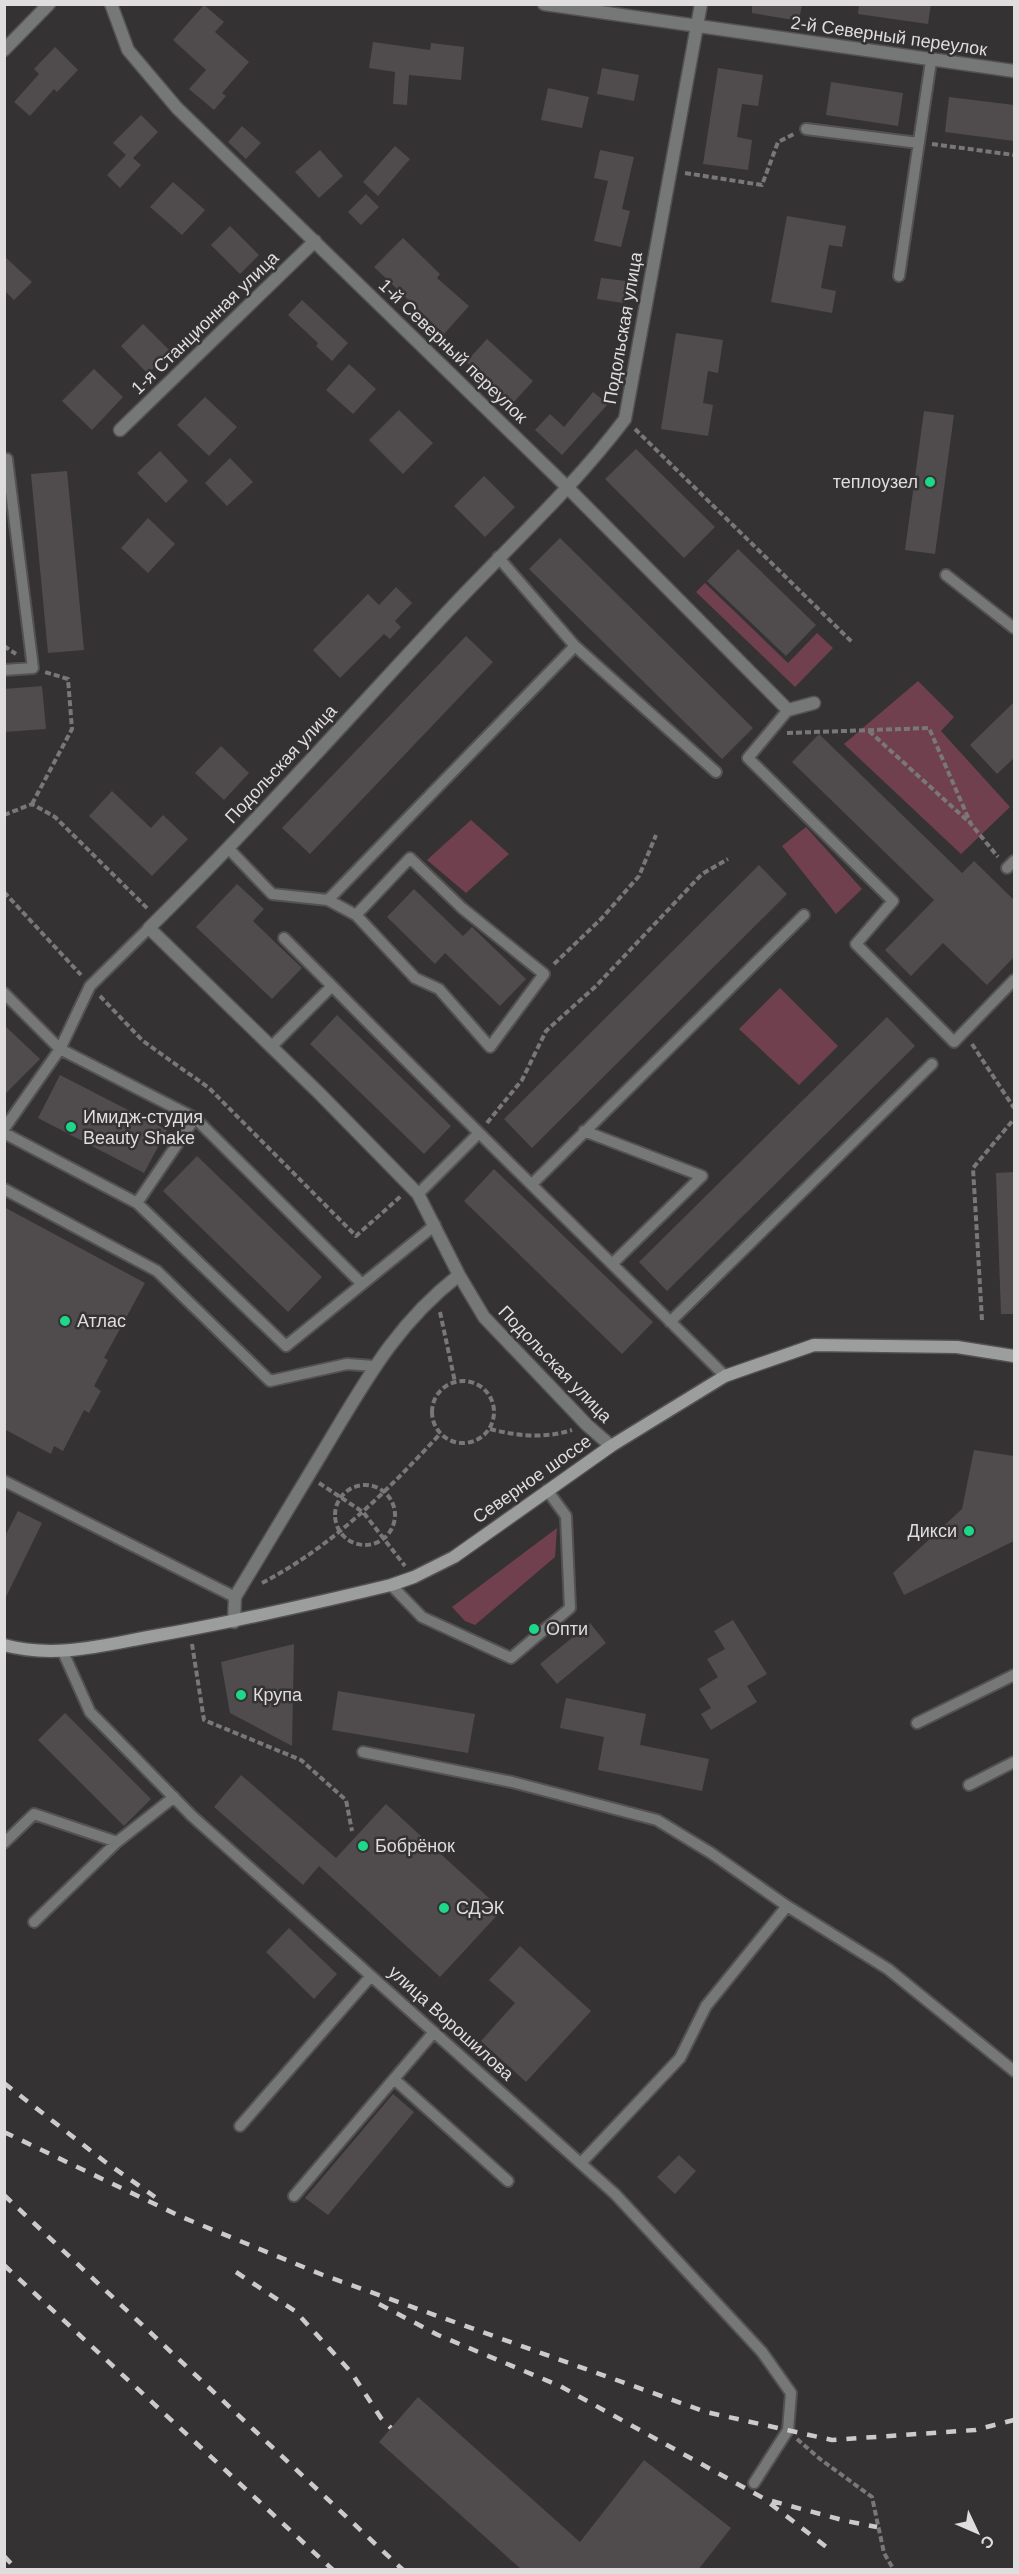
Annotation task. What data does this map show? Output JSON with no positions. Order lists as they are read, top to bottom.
{
  "streets": {
    "main road": ["Северное шоссе"],
    "street": [
      "2-й Северный переулок",
      "1-я Станционная улица",
      "Подольская улица",
      "1-й Северный переулок"
    ],
    "lane": ["улица Ворошилова"]
  },
  "crossings": [
    ["2-й Северный переулок", "Подольская улица"],
    ["1-я Станционная улица", "1-й Северный переулок"],
    ["Подольская улица", "1-й Северный переулок"],
    ["Подольская улица", "Северное шоссе"],
    ["Северное шоссе", "улица Ворошилова"]
  ],
  "places": [
    "теплоузел",
    "Имидж-студия Beauty Shake",
    "Атлас",
    "Дикси",
    "Опти",
    "Крупа",
    "Бобрёнок",
    "СДЭК"
  ],
  "north": "bottom right"
}
